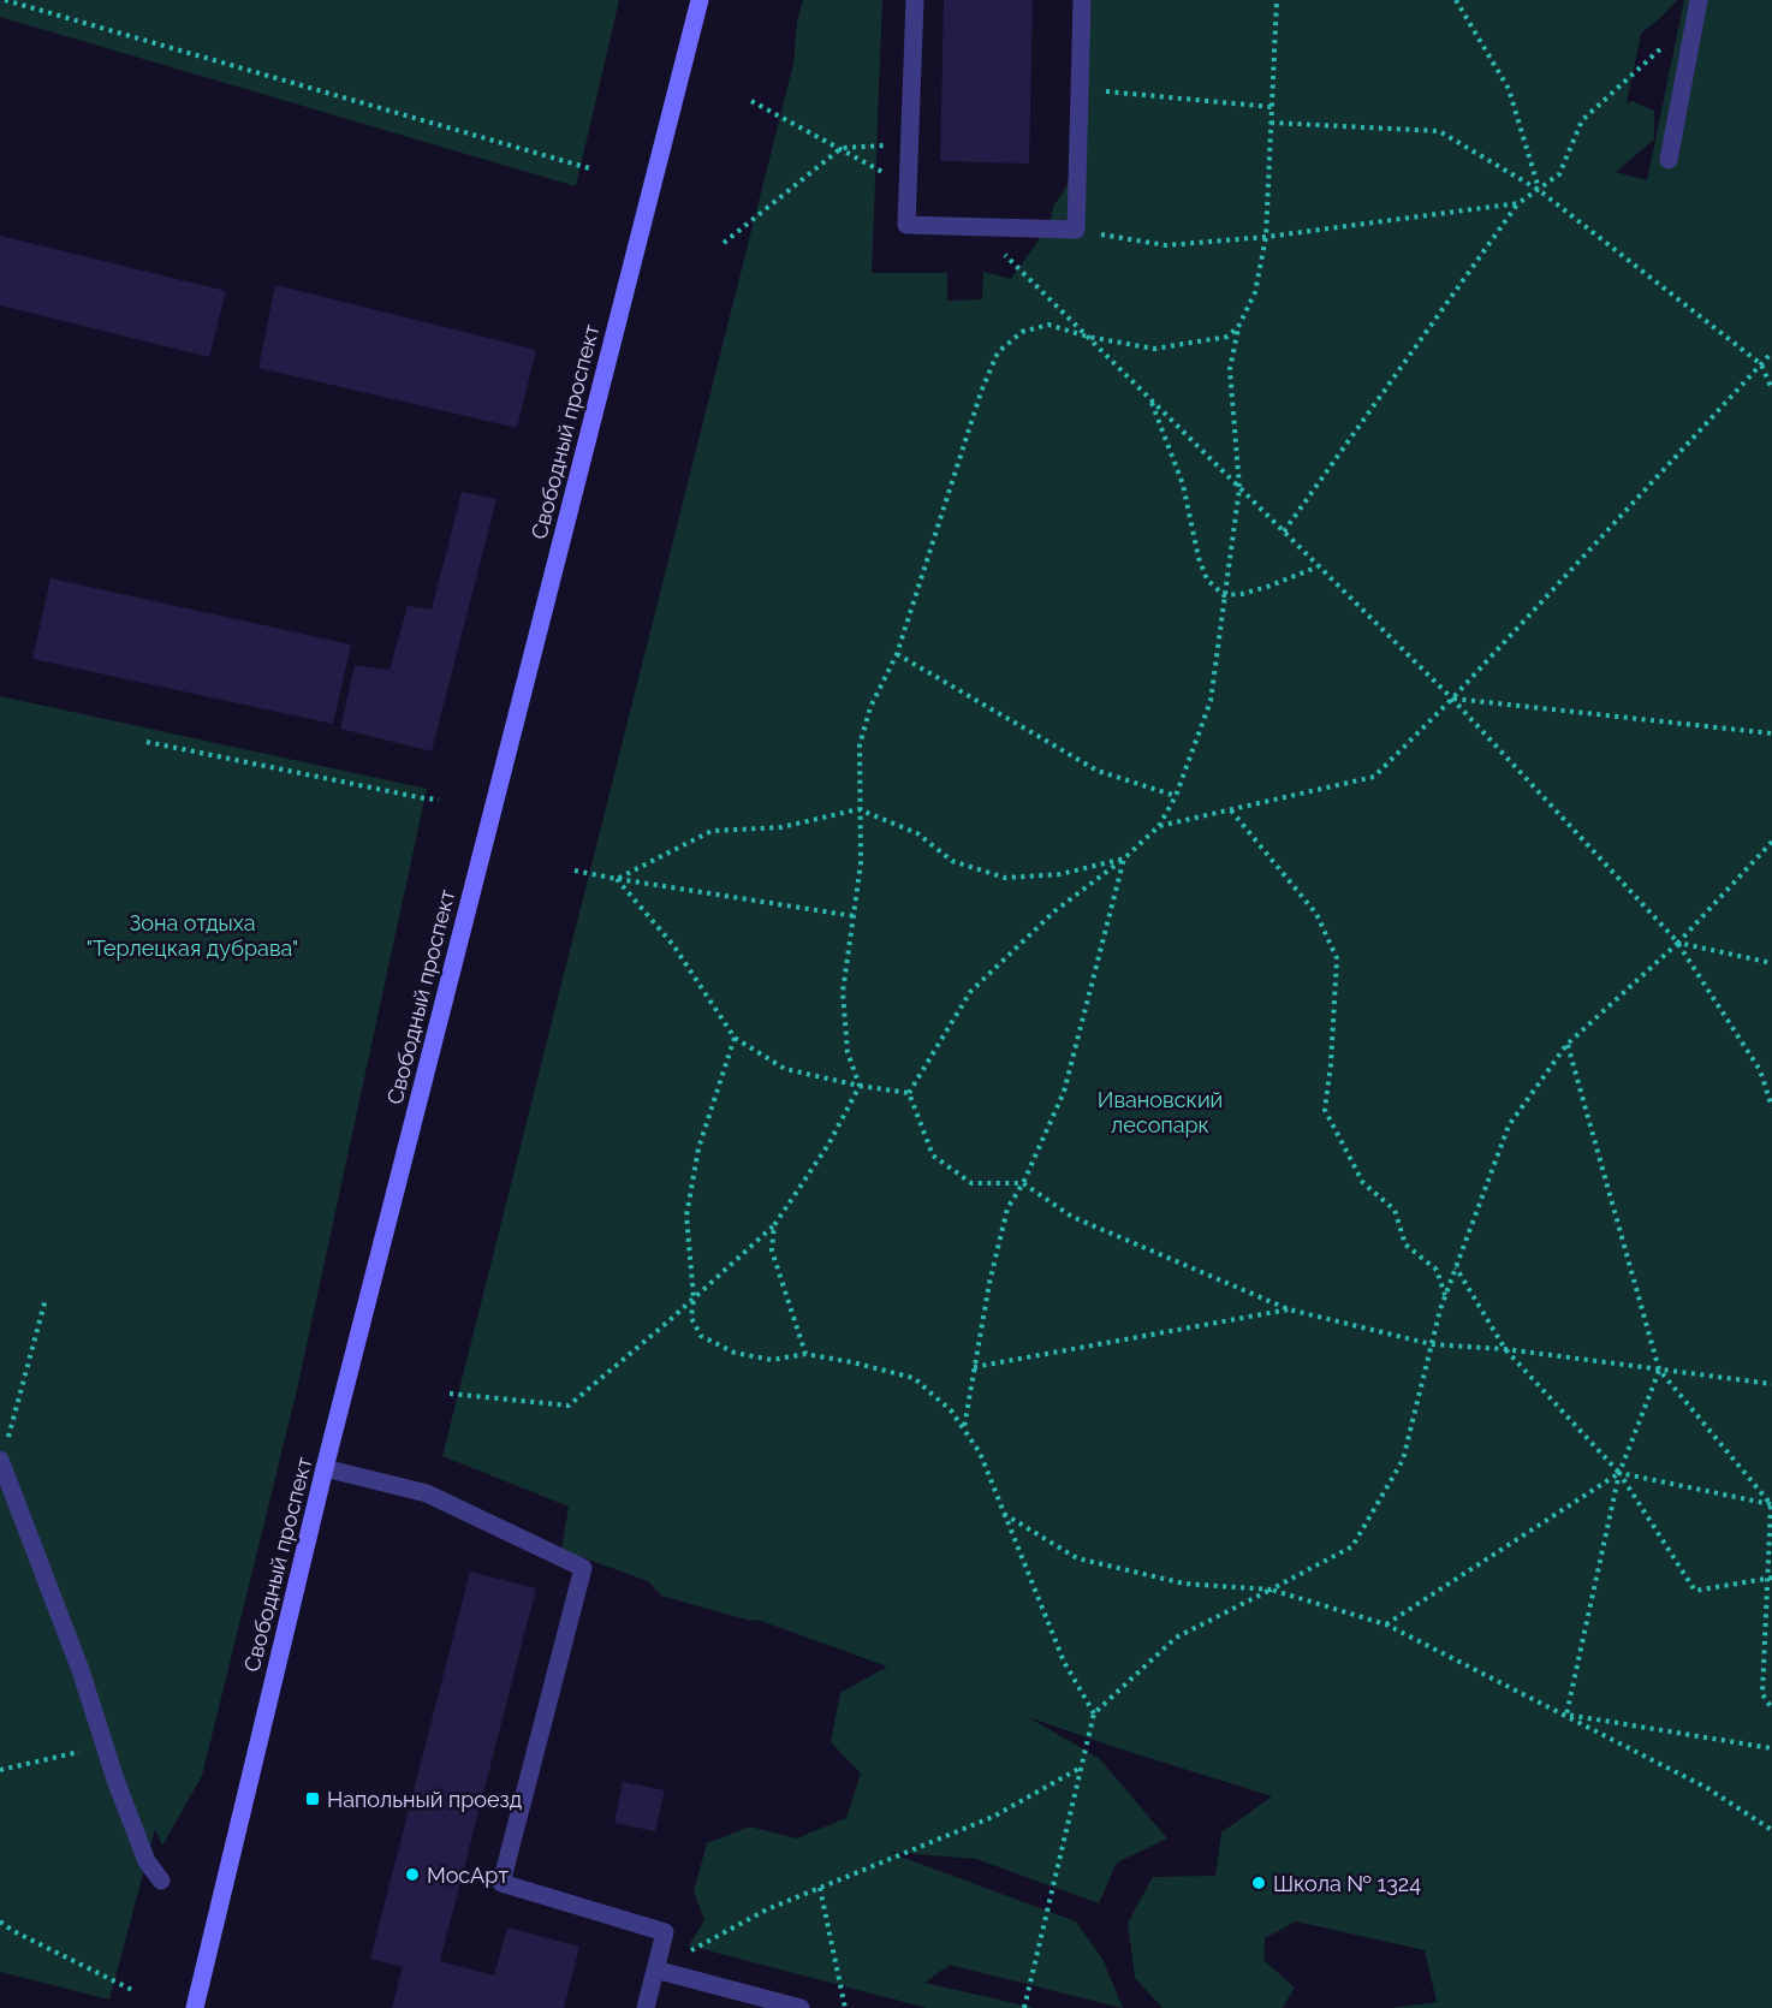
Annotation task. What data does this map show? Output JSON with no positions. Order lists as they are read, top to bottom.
{
  "streets": {
    "main road": ["Свободный проспект"]
  },
  "parks": ["Зона отдыха \"Терлецкая дубрава\"", "Ивановский лесопарк"],
  "places": {
    "transit": ["Напольный проезд"],
    "other": ["МосАрт", "Школа № 1324"]
  }
}
